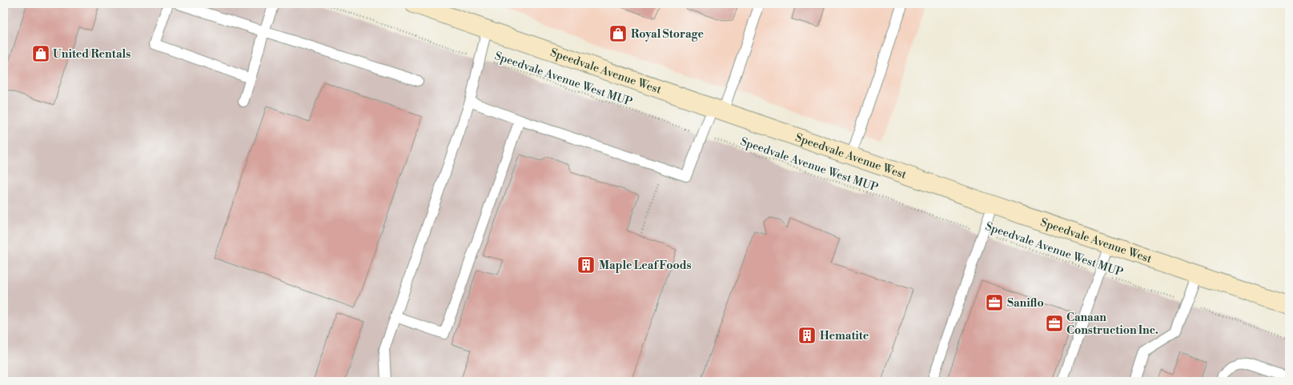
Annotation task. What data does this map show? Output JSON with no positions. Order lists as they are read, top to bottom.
{
  "streets": {
    "main road": ["Speedvale Avenue West"],
    "path": ["Speedvale Avenue West MUP"]
  },
  "places": {
    "shop": ["Royal Storage", "United Rentals"],
    "building": ["Maple Leaf Foods", "Hematite"],
    "office": ["Saniflo", "Canaan Construction Inc."]
  }
}
